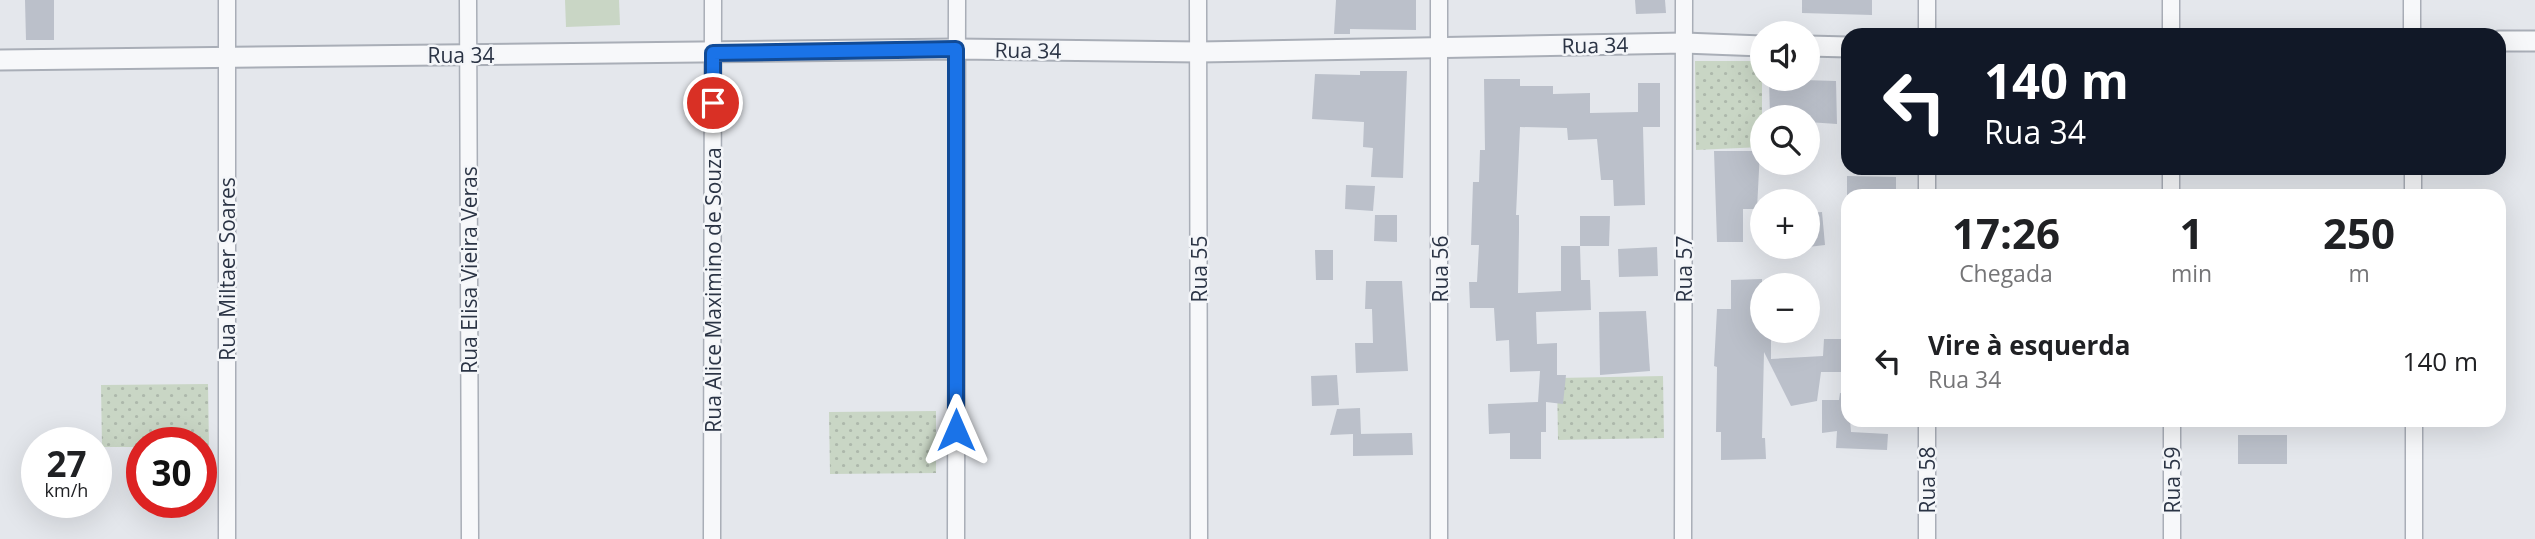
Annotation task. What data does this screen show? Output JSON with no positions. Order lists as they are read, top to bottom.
{
  "streets": {
    "street": [
      "Rua 34",
      "Rua Miltaer Soares",
      "Rua 55",
      "Rua 56",
      "Rua 57",
      "Rua Elisa Vieira Veras",
      "Rua Alice Maximino de Souza",
      "Rua 58",
      "Rua 59"
    ]
  },
  "crossings": [
    ["Rua 34", "Rua Miltaer Soares"],
    ["Rua 34", "Rua 55"],
    ["Rua 34", "Rua 56"],
    ["Rua 34", "Rua 57"],
    ["Rua 34", "Rua Elisa Vieira Veras"],
    ["Rua 34", "Rua Alice Maximino de Souza"]
  ],
  "page": {
    "map_buttons": ["+", "−"],
    "turn": ["140 m", "Rua 34"],
    "eta": [
      "17:26",
      "Chegada",
      "1",
      "min",
      "250",
      "m"
    ],
    "list": [
      {
        "name": "Vire à esquerda",
        "note": "Rua 34",
        "value": "140 m"
      }
    ],
    "speed": "27 km/h",
    "limit": "30"
  }
}
